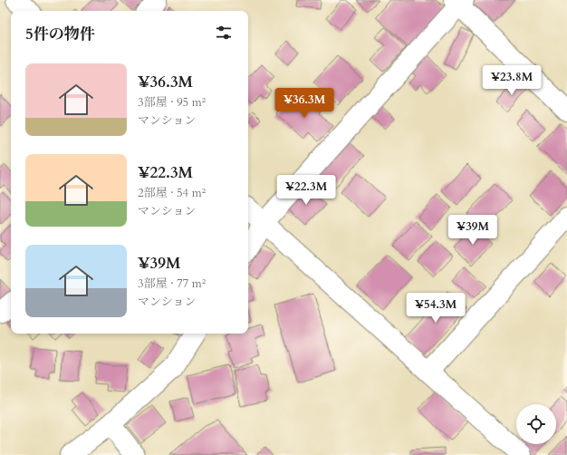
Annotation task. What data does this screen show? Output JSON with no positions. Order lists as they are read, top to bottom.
{
  "page": {
    "heading": "5件の物件",
    "list": [
      {
        "name": "¥36.3M",
        "note": "3部屋 · 95 m² · マンション"
      },
      {
        "name": "¥22.3M",
        "note": "2部屋 · 54 m² · マンション"
      },
      {
        "name": "¥39M",
        "note": "3部屋 · 77 m² · マンション"
      }
    ],
    "price": [
      "¥23.8M",
      "¥36.3M",
      "¥22.3M",
      "¥39M",
      "¥54.3M"
    ]
  }
}
